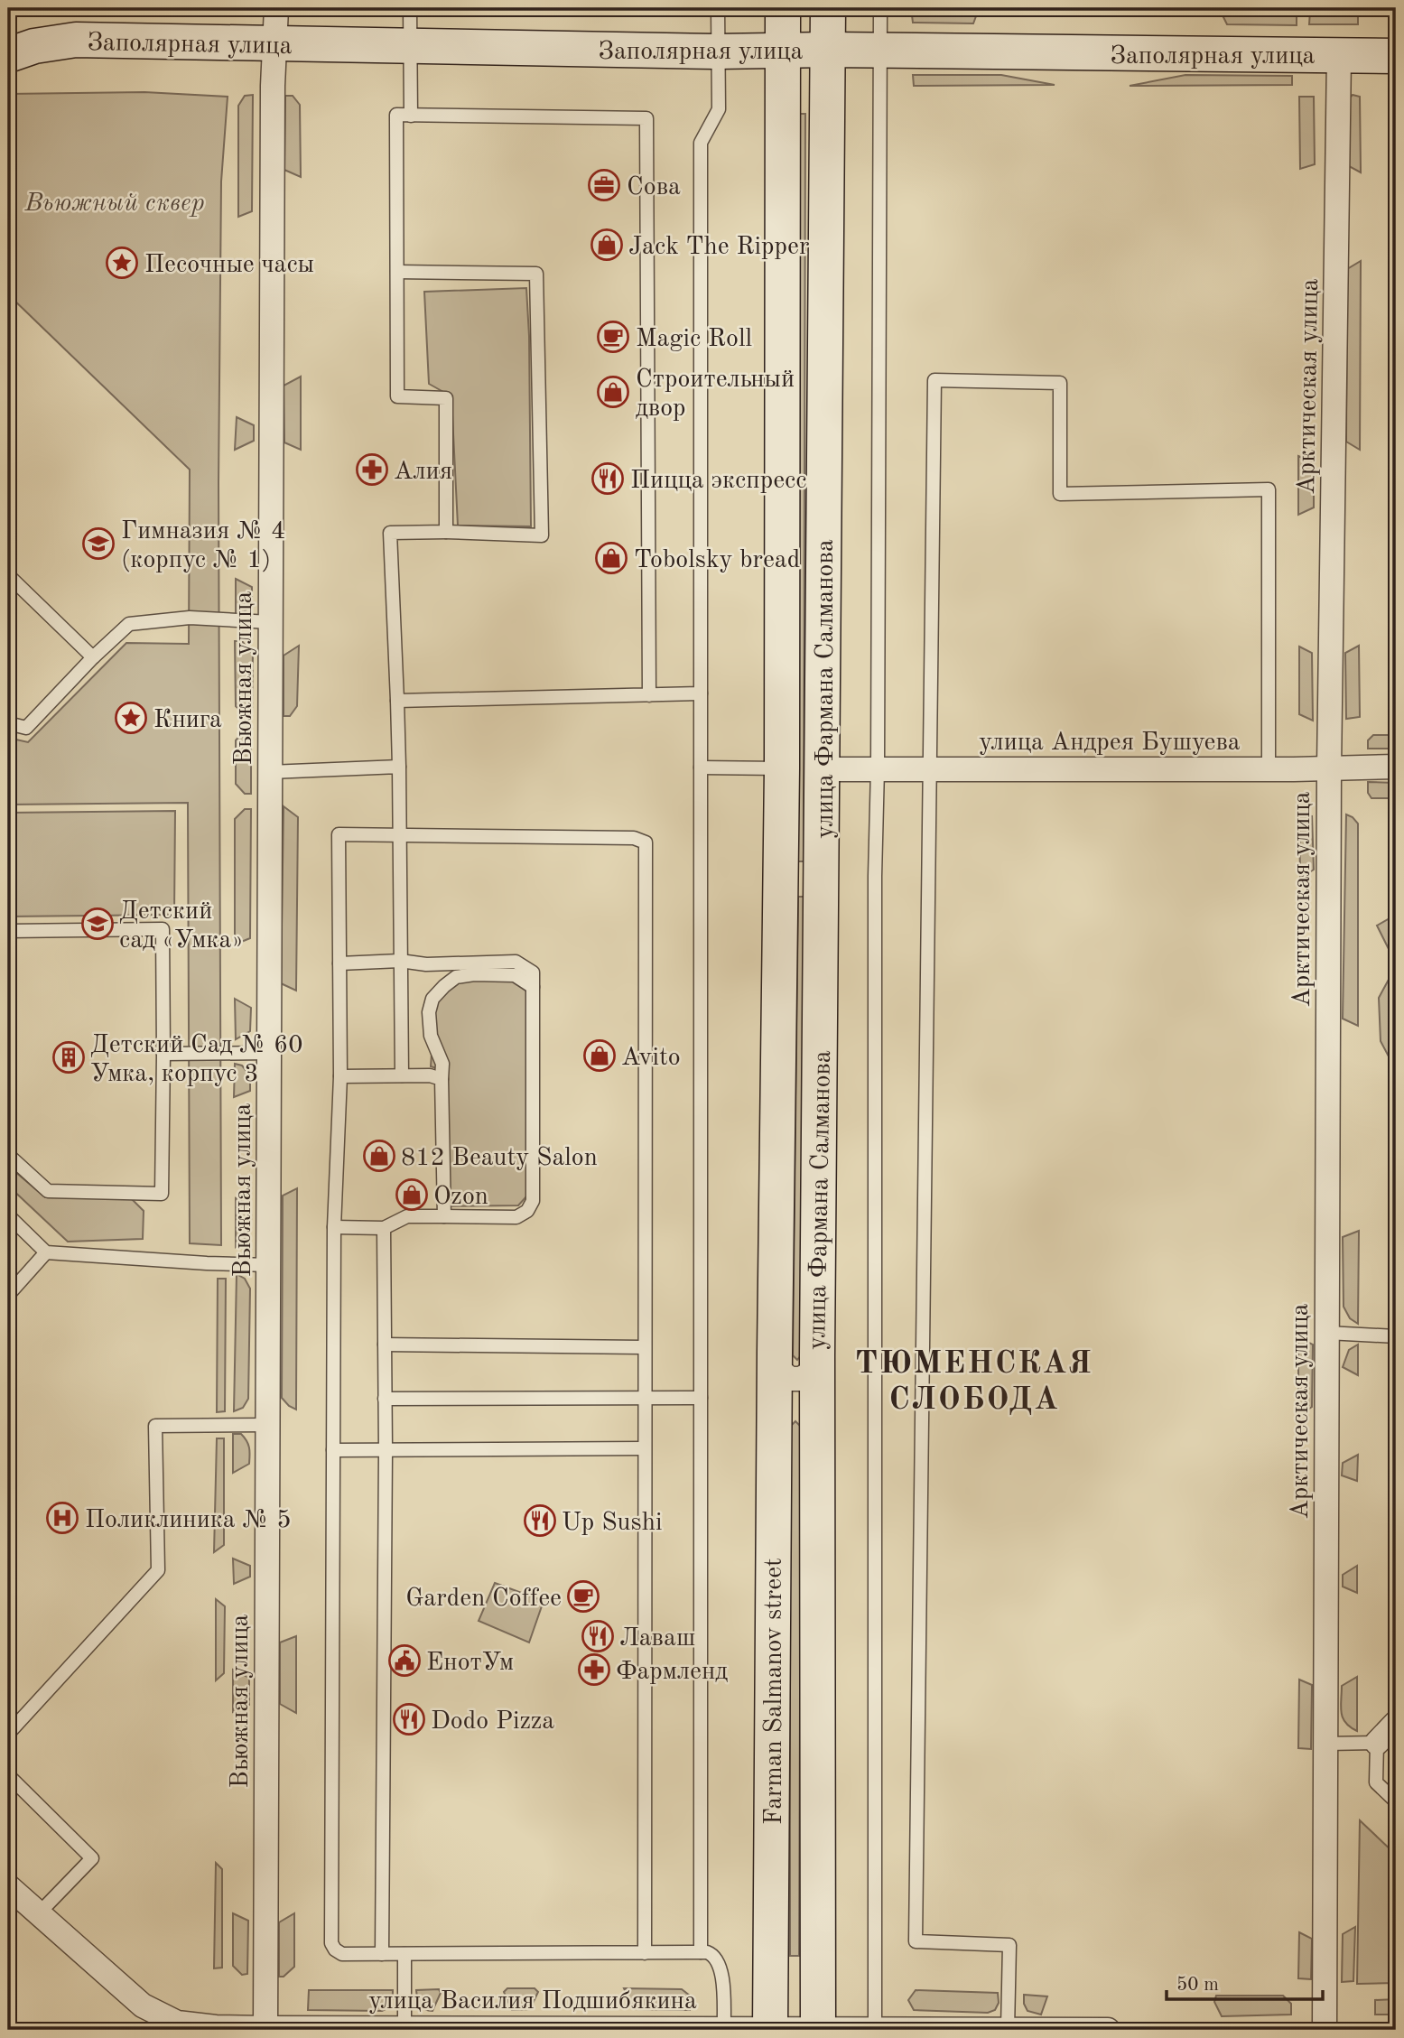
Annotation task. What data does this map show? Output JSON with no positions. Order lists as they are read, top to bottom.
{
  "streets": {
    "street": [
      "Заполярная улица",
      "Арктическая улица",
      "Вьюжная улица",
      "улица Фармана Салманова",
      "улица Андрея Бушуева",
      "Farman Salmanov street",
      "улица Василия Подшибякина"
    ]
  },
  "crossings": [
    ["Заполярная улица", "Арктическая улица"],
    ["Заполярная улица", "Вьюжная улица"],
    ["Заполярная улица", "улица Фармана Салманова"],
    ["Арктическая улица", "улица Андрея Бушуева"],
    ["Вьюжная улица", "улица Василия Подшибякина"],
    ["улица Фармана Салманова", "улица Андрея Бушуева"],
    ["улица Фармана Салманова", "Farman Salmanov street"],
    ["Farman Salmanov street", "улица Василия Подшибякина"]
  ],
  "districts": ["ТЮМЕНСКАЯ СЛОБОДА"],
  "parks": ["Вьюжный сквер"],
  "places": {
    "office": ["Сова"],
    "shop": [
      "Jack The Ripper",
      "Строительный двор",
      "Tobolsky bread",
      "Avito",
      "812 Beauty Salon",
      "Ozon"
    ],
    "place": ["Песочные часы", "Книга"],
    "cafe": ["Magic Roll", "Garden Coffee"],
    "pharmacy": ["Алия", "Фармленд"],
    "restaurant": [
      "Пицца экспресс",
      "Up Sushi",
      "Лаваш",
      "Dodo Pizza"
    ],
    "school or university": ["Гимназия № 4 (корпус № 1)", "Детский сад «Умка»"],
    "building": ["Детский Сад № 60 Умка, корпус 3"],
    "hospital": ["Поликлиника № 5"],
    "public building": ["ЕнотУм"]
  },
  "scale_bar": "50 m"
}
